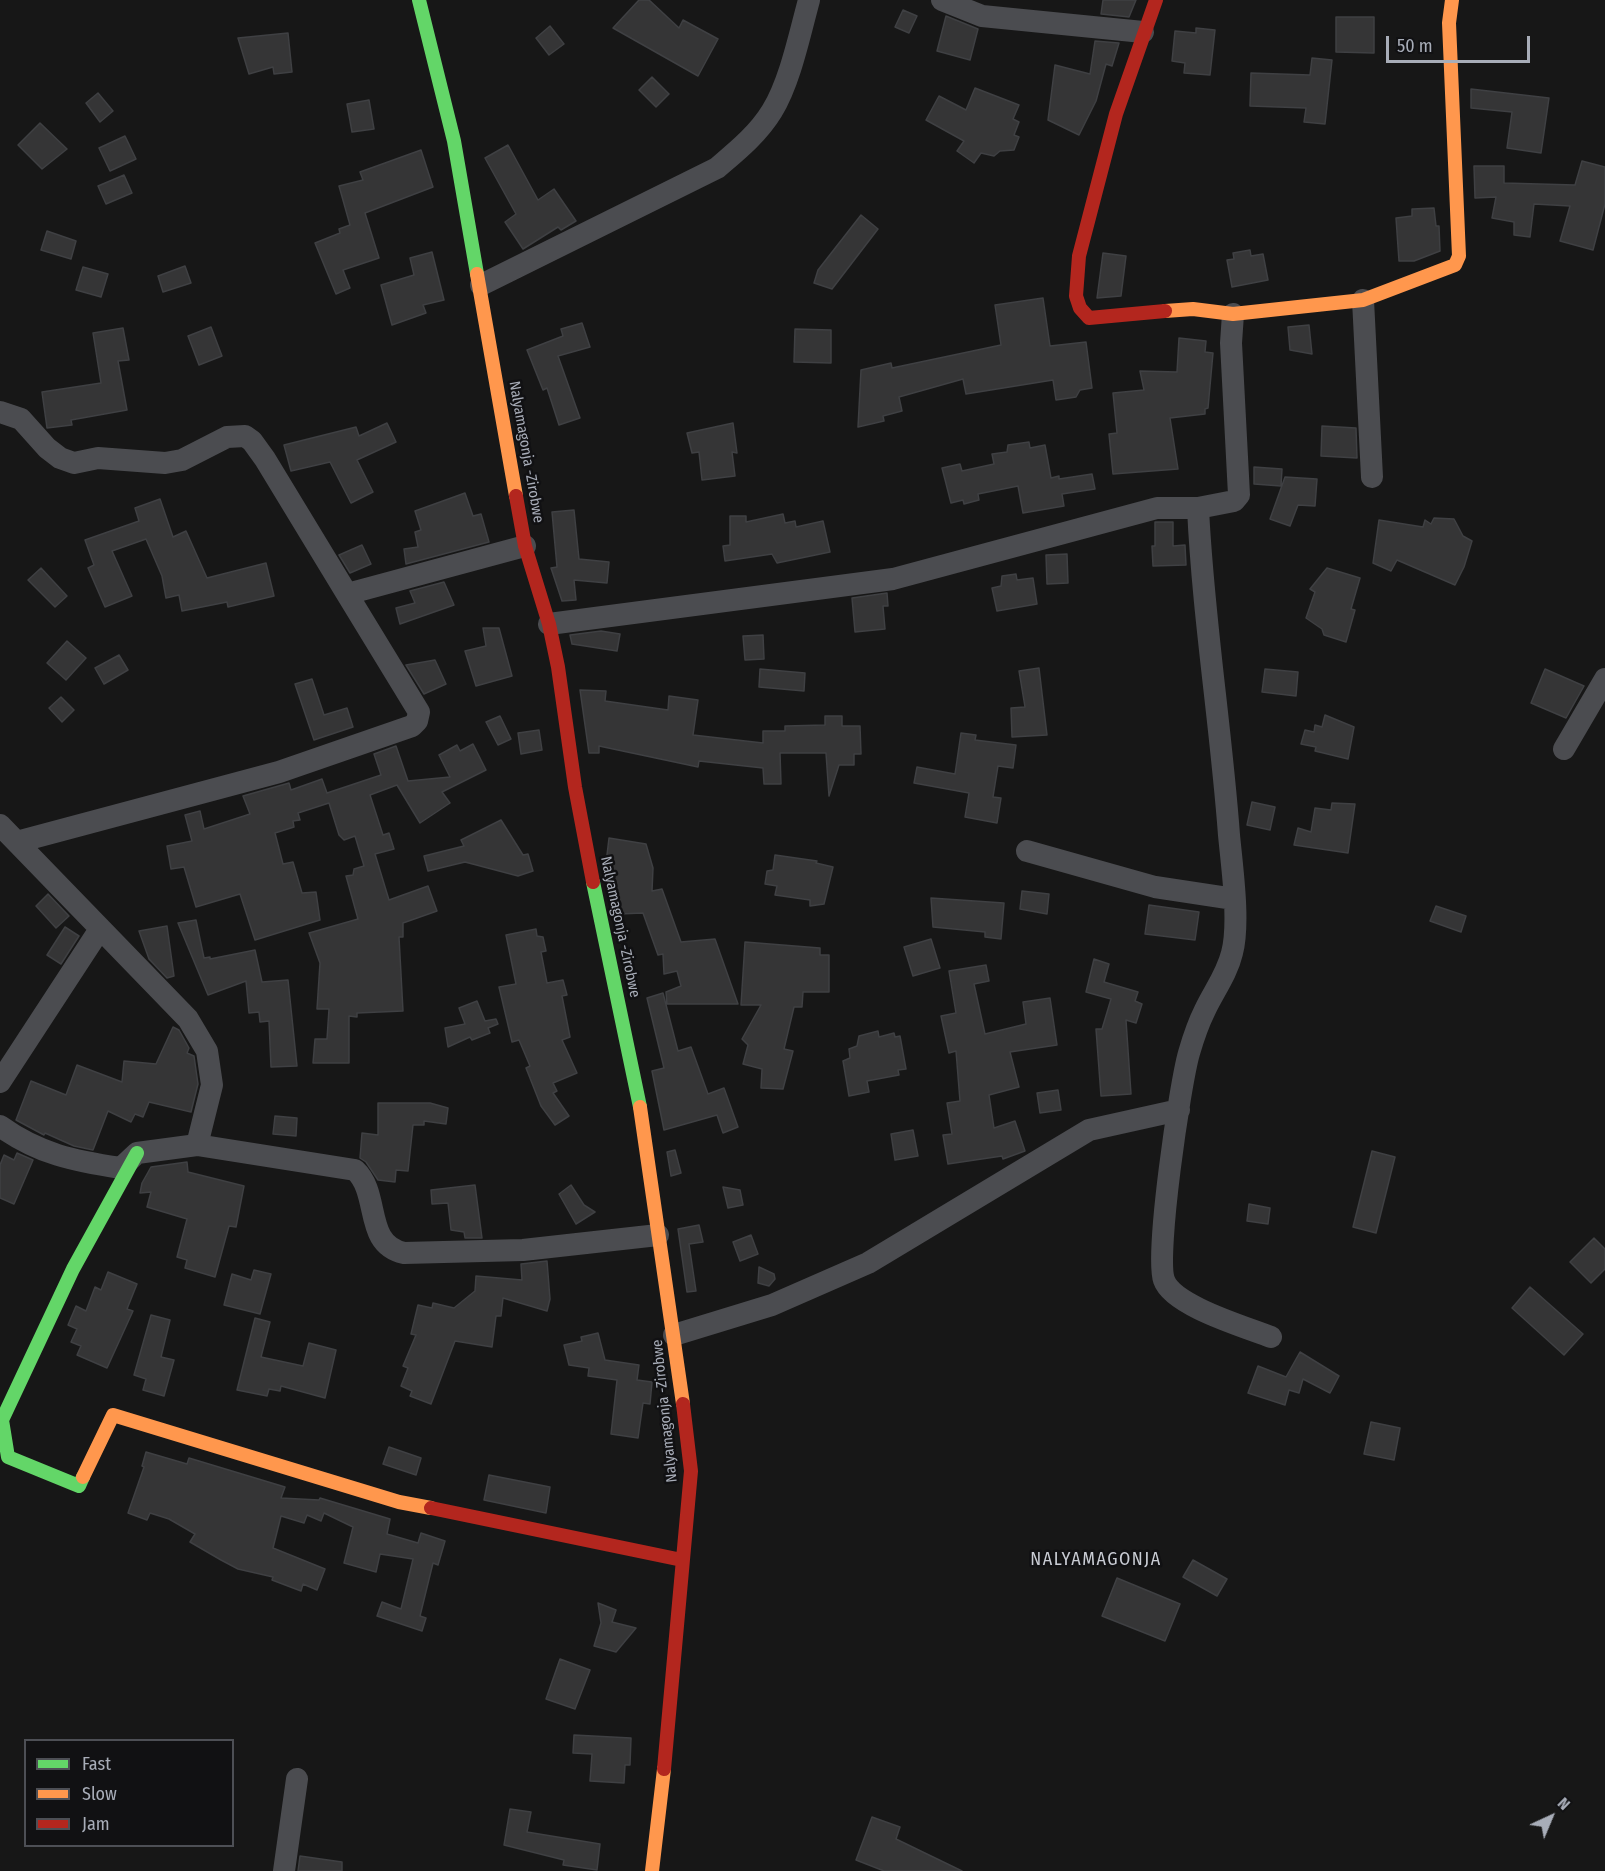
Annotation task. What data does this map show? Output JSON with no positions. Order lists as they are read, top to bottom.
{
  "streets": {
    "street": ["Nalyamagonja -Zirobwe"]
  },
  "districts": ["NALYAMAGONJA"],
  "legend": ["Fast", "Slow", "Jam"],
  "scale_bar": "50 m",
  "north": "top right"
}
